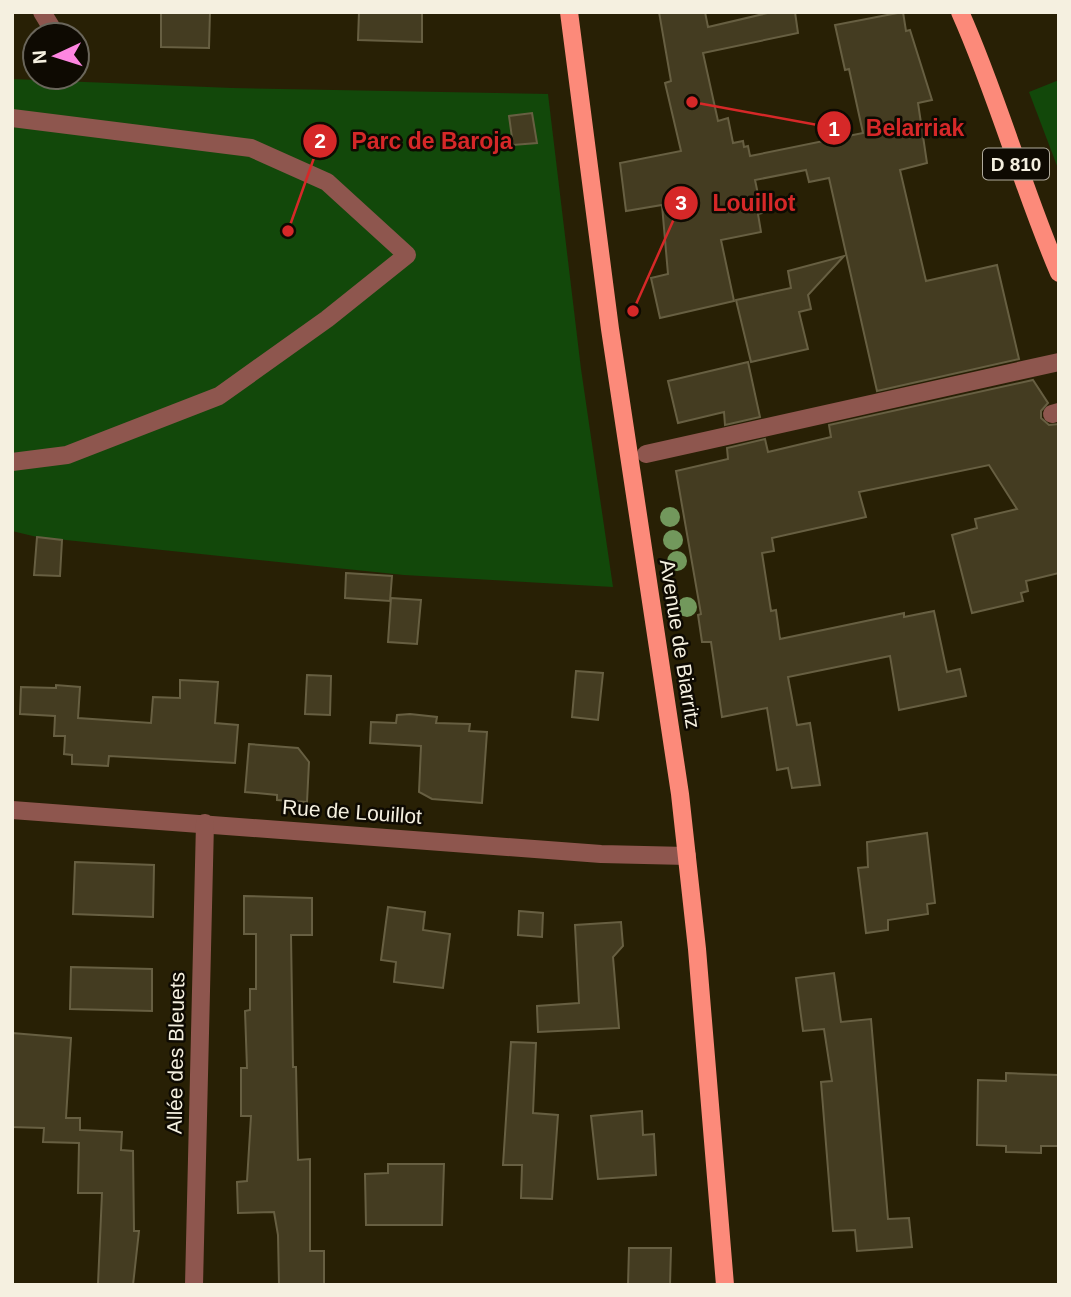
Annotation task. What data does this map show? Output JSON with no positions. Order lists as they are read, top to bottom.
{
  "streets": {
    "main road": ["D 810", "Avenue de Biarritz"],
    "street": ["Rue de Louillot", "Allée des Bleuets"]
  },
  "crossings": [
    ["Avenue de Biarritz", "Rue de Louillot"],
    ["Rue de Louillot", "Allée des Bleuets"]
  ],
  "places": ["Belarriak", "Parc de Baroja", "Louillot"],
  "north": "left"
}
